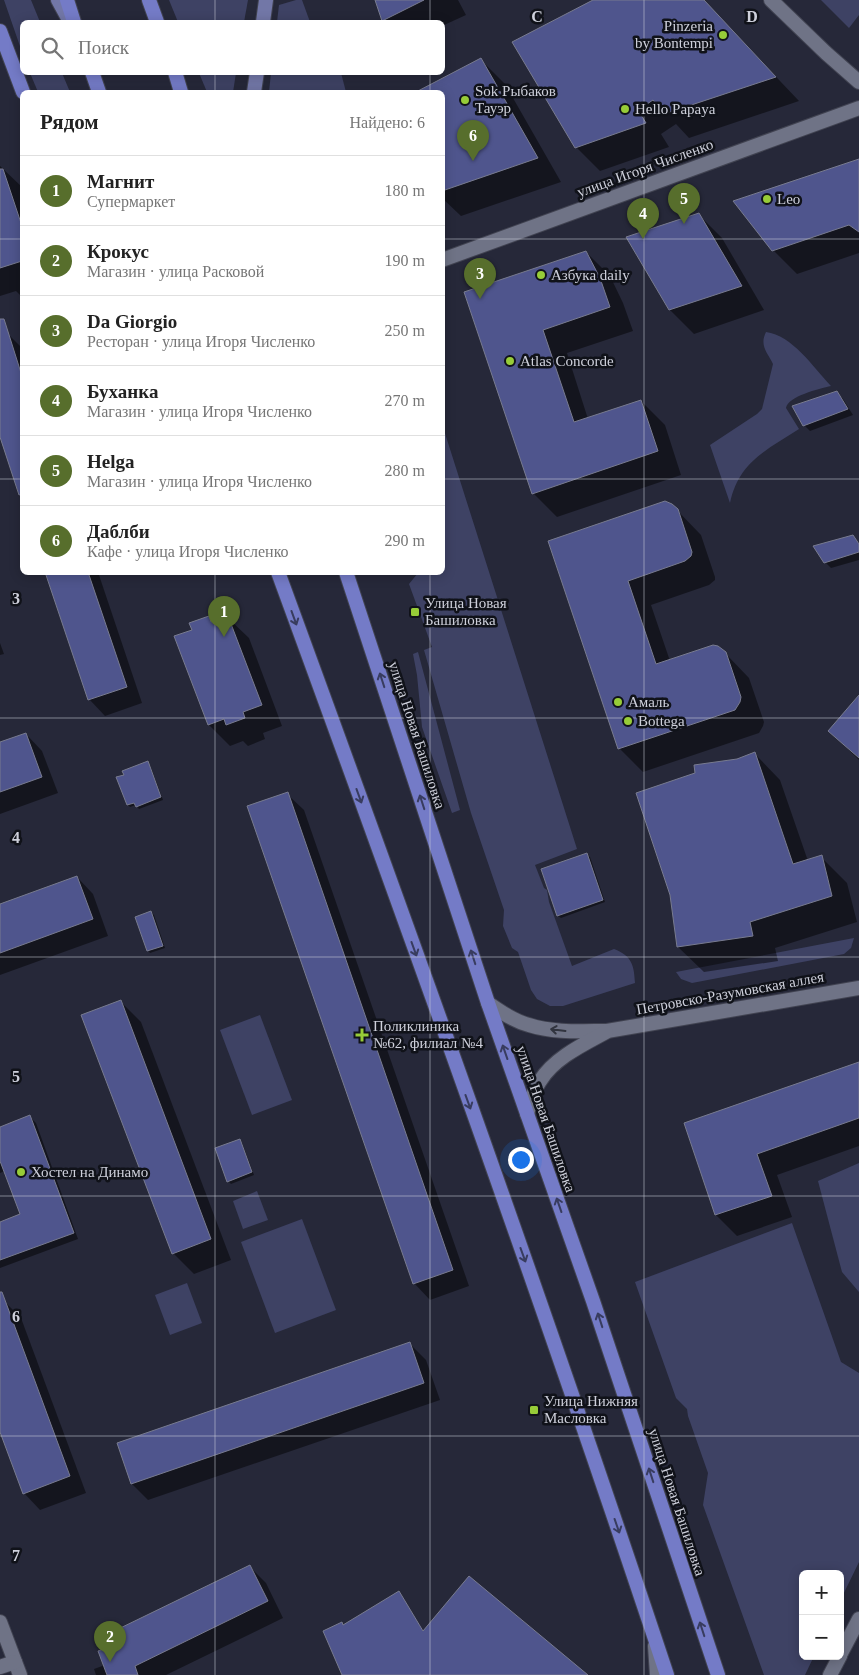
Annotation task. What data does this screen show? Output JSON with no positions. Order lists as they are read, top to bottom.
{
  "streets": {
    "main road": ["улица Новая Башиловка"],
    "street": ["улица Игоря Численко", "Петровско-Разумовская аллея"]
  },
  "crossings": [
    ["улица Новая Башиловка", "Петровско-Разумовская аллея"]
  ],
  "places": {
    "other": [
      "Pinzeria by Bontempi",
      "Sok Рыбаков Тауэр",
      "Hello Papaya",
      "Leo",
      "Азбука daily",
      "Atlas Concorde",
      "Амаль",
      "Bottega",
      "Хостел на Динамо"
    ],
    "transit": ["Улица Новая Башиловка", "Улица Нижняя Масловка"],
    "health": ["Поликлиника №62, филиал №4"]
  },
  "page": {
    "search": "Поиск",
    "heading": ["Рядом", "Найдено: 6"],
    "pins": [
      "6",
      "5",
      "4",
      "3",
      "1",
      "2"
    ],
    "list": [
      {
        "mark": "1",
        "name": "Магнит",
        "note": "Супермаркет",
        "value": "180 m"
      },
      {
        "mark": "2",
        "name": "Крокус",
        "note": "Магазин · улица Расковой",
        "value": "190 m"
      },
      {
        "mark": "3",
        "name": "Da Giorgio",
        "note": "Ресторан · улица Игоря Численко",
        "value": "250 m"
      },
      {
        "mark": "4",
        "name": "Буханка",
        "note": "Магазин · улица Игоря Численко",
        "value": "270 m"
      },
      {
        "mark": "5",
        "name": "Helga",
        "note": "Магазин · улица Игоря Численко",
        "value": "280 m"
      },
      {
        "mark": "6",
        "name": "Даблби",
        "note": "Кафе · улица Игоря Численко",
        "value": "290 m"
      }
    ],
    "map_buttons": ["+", "−"]
  },
  "grid": {
    "columns": ["C", "D"],
    "rows": [
      "3",
      "4",
      "5",
      "6",
      "7"
    ]
  }
}
